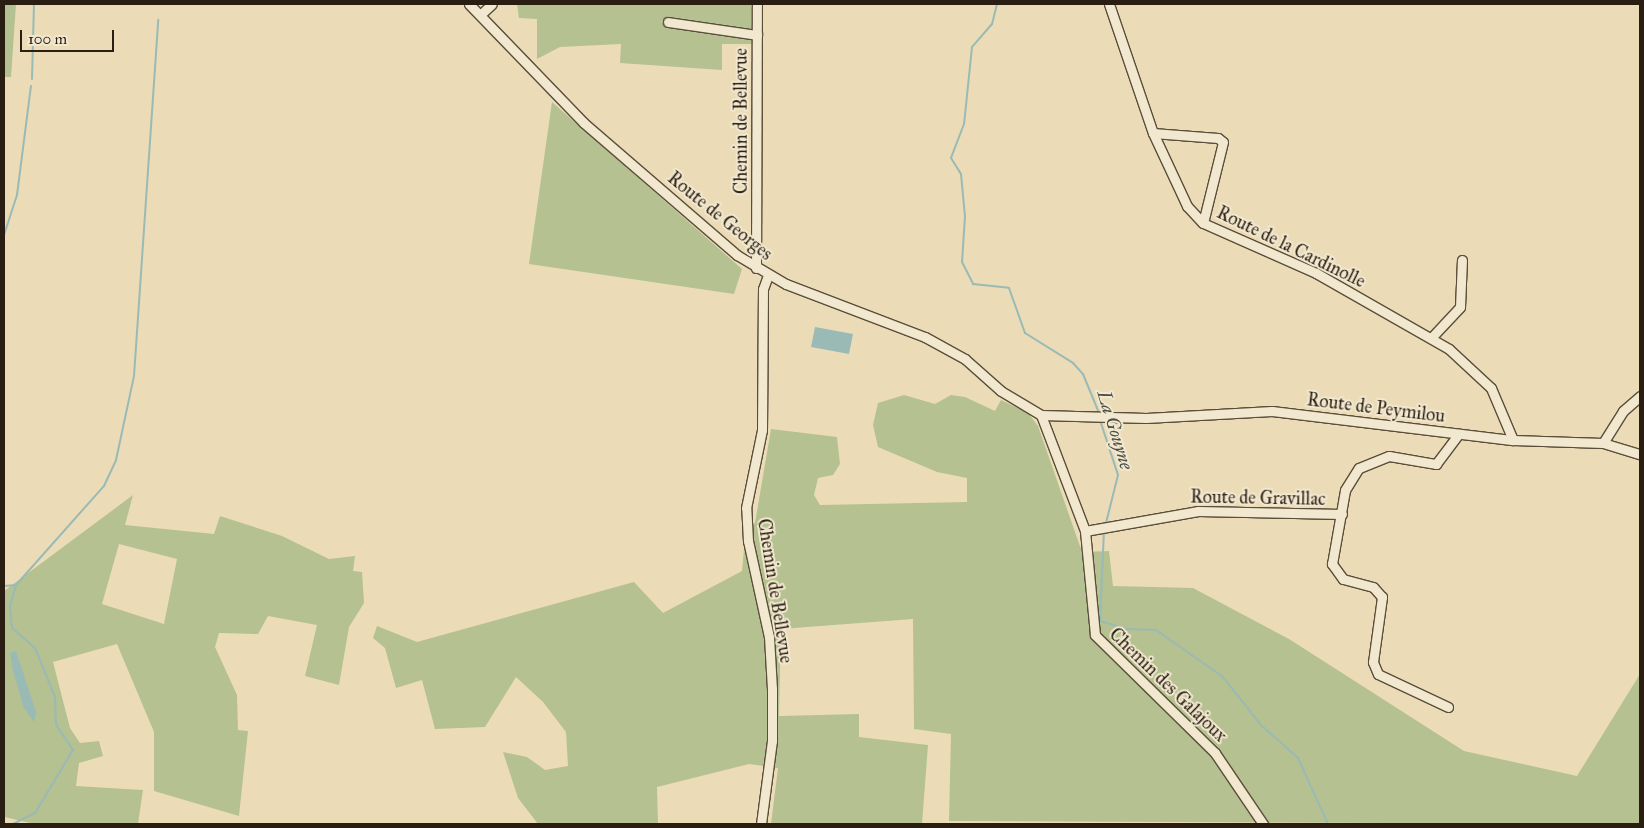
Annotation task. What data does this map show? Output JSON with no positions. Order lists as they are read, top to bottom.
{
  "streets": {
    "street": [
      "Chemin de Bellevue",
      "Route de Georges",
      "Route de la Cardinolle",
      "Route de Peymilou",
      "Route de Gravillac",
      "Chemin des Galajoux"
    ]
  },
  "crossings": [
    ["Chemin de Bellevue", "Route de Georges"],
    ["Route de Georges", "Route de Peymilou"],
    ["Route de Georges", "Chemin des Galajoux"],
    ["Route de la Cardinolle", "Route de Peymilou"],
    ["Route de Gravillac", "Chemin des Galajoux"]
  ],
  "water": ["La Gouyne"],
  "scale_bar": "100 m"
}
